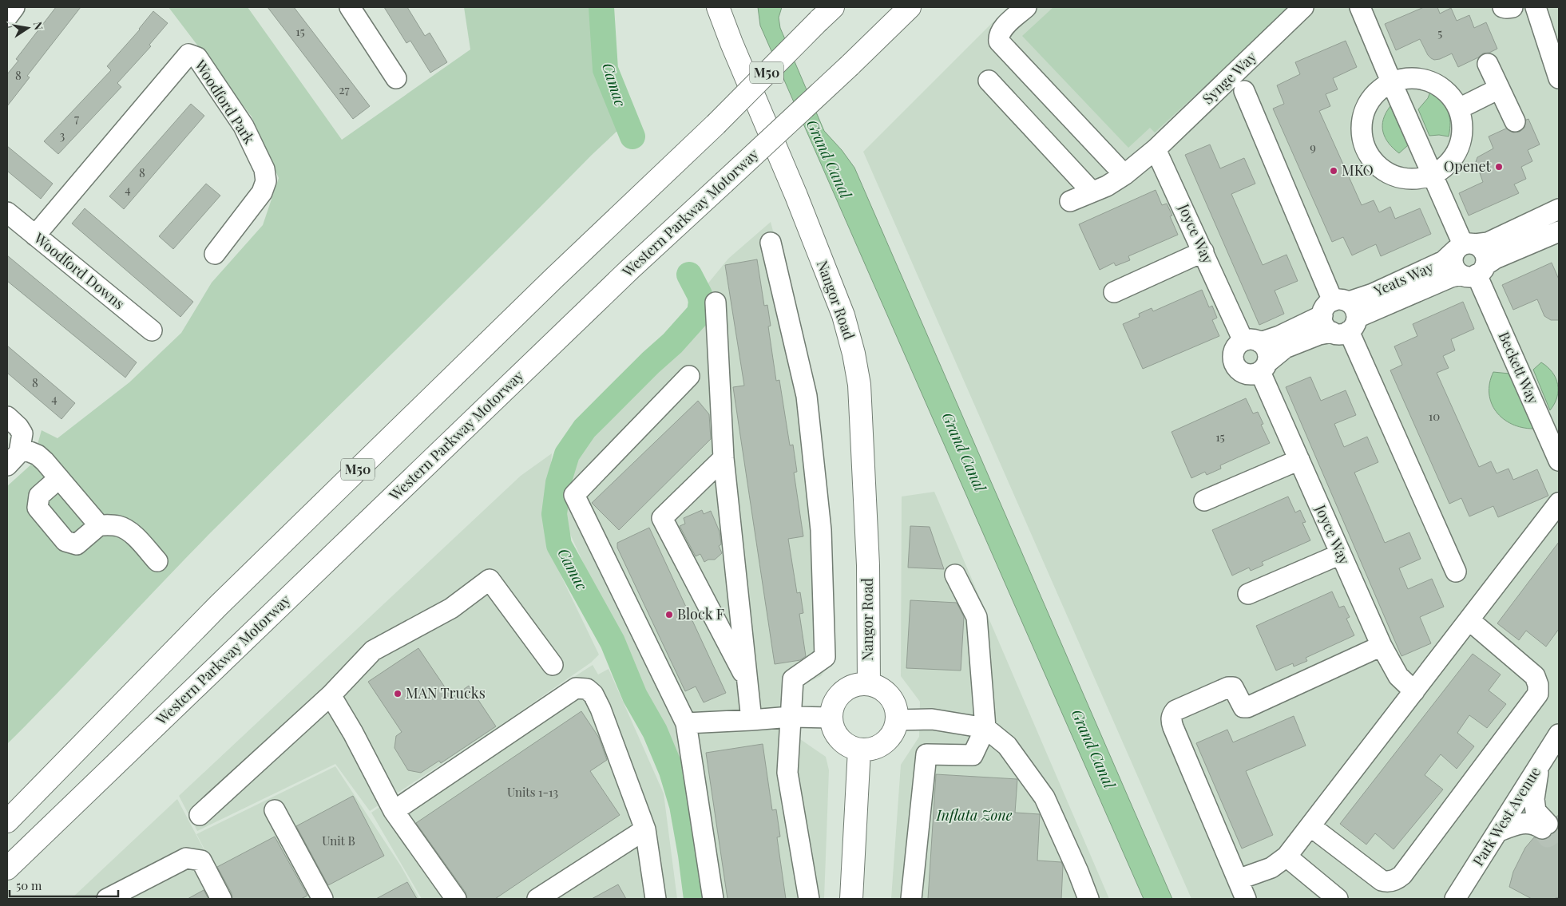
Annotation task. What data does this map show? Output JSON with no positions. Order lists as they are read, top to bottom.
{
  "streets": {
    "main road": ["M50", "Western Parkway Motorway", "Nangor Road"],
    "street": [
      "Synge Way",
      "Woodford Park",
      "Joyce Way",
      "Woodford Downs",
      "Yeats Way",
      "Beckett Way",
      "Park West Avenue"
    ]
  },
  "crossings": [
    ["Synge Way", "Joyce Way"],
    ["Woodford Park", "Woodford Downs"],
    ["Joyce Way", "Yeats Way"],
    ["Yeats Way", "Beckett Way"]
  ],
  "water": ["Camac", "Grand Canal"],
  "parks": ["Inflata Zone"],
  "places": [
    "Openet",
    "MKO",
    "Block F",
    "MAN Trucks"
  ],
  "house_numbers": [
    "15",
    "5",
    "8",
    "27",
    "7",
    "3",
    "9",
    "8",
    "4",
    "8",
    "4",
    "10",
    "15",
    "Units 1-13",
    "Unit B"
  ],
  "scale_bar": "50 m",
  "north": "right"
}
